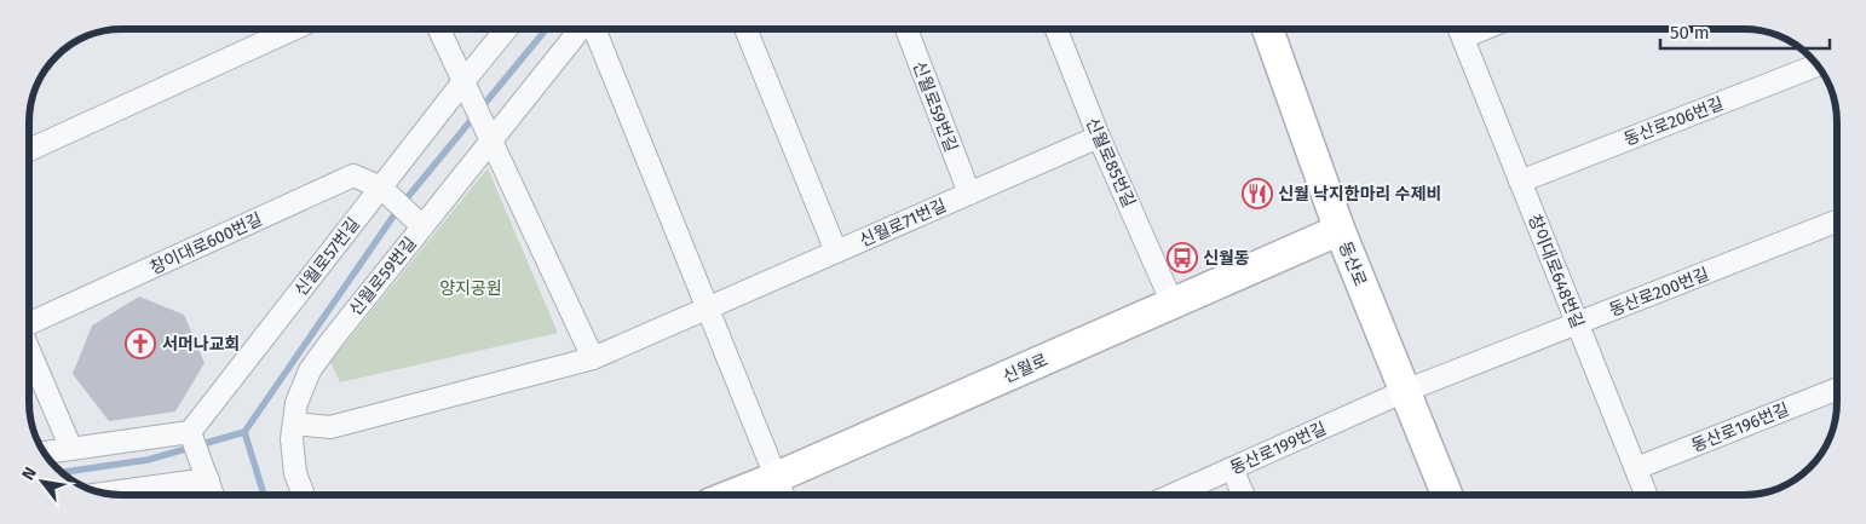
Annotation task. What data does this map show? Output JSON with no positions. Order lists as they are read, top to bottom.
{
  "streets": {
    "street": [
      "신월로59번길",
      "동산로206번길",
      "신월로85번길",
      "신월로71번길",
      "창이대로600번길",
      "신월로57번길",
      "동산로",
      "창이대로648번길",
      "동산로200번길",
      "신월로",
      "동산로196번길",
      "동산로199번길"
    ]
  },
  "crossings": [
    ["신월로59번길", "신월로71번길"],
    ["신월로59번길", "창이대로600번길"],
    ["동산로206번길", "창이대로648번길"],
    ["신월로85번길", "신월로71번길"],
    ["신월로85번길", "신월로"],
    ["창이대로600번길", "신월로57번길"],
    ["동산로", "동산로200번길"],
    ["동산로", "신월로"],
    ["동산로", "동산로199번길"],
    ["창이대로648번길", "동산로200번길"],
    ["창이대로648번길", "동산로196번길"],
    ["동산로200번길", "동산로199번길"]
  ],
  "parks": ["양지공원"],
  "places": {
    "restaurant": ["신월 낙지한마리 수제비"],
    "bus stop": ["신월동"],
    "church": ["서머나교회"]
  },
  "scale_bar": "50 m",
  "north": "top left"
}
